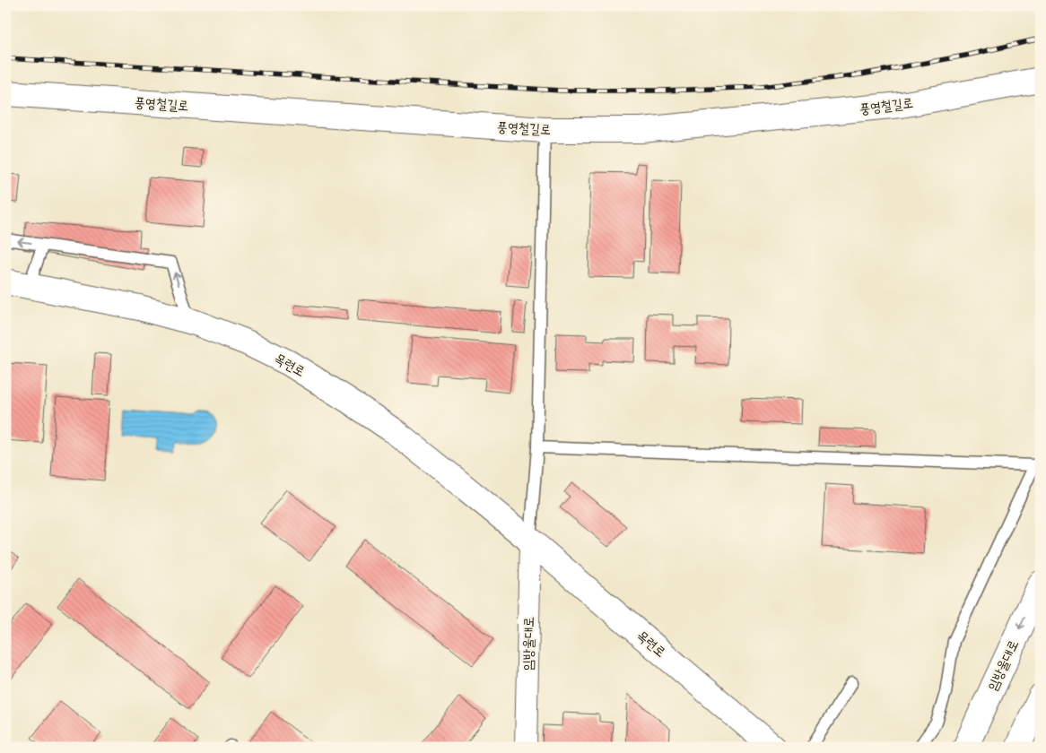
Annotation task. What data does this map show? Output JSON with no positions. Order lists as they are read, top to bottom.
{
  "streets": {
    "main road": ["풍영철길로", "목련로", "임방울대로"]
  },
  "crossings": [
    ["목련로", "임방울대로"]
  ],
  "one_way": ["임방울대로"]
}
